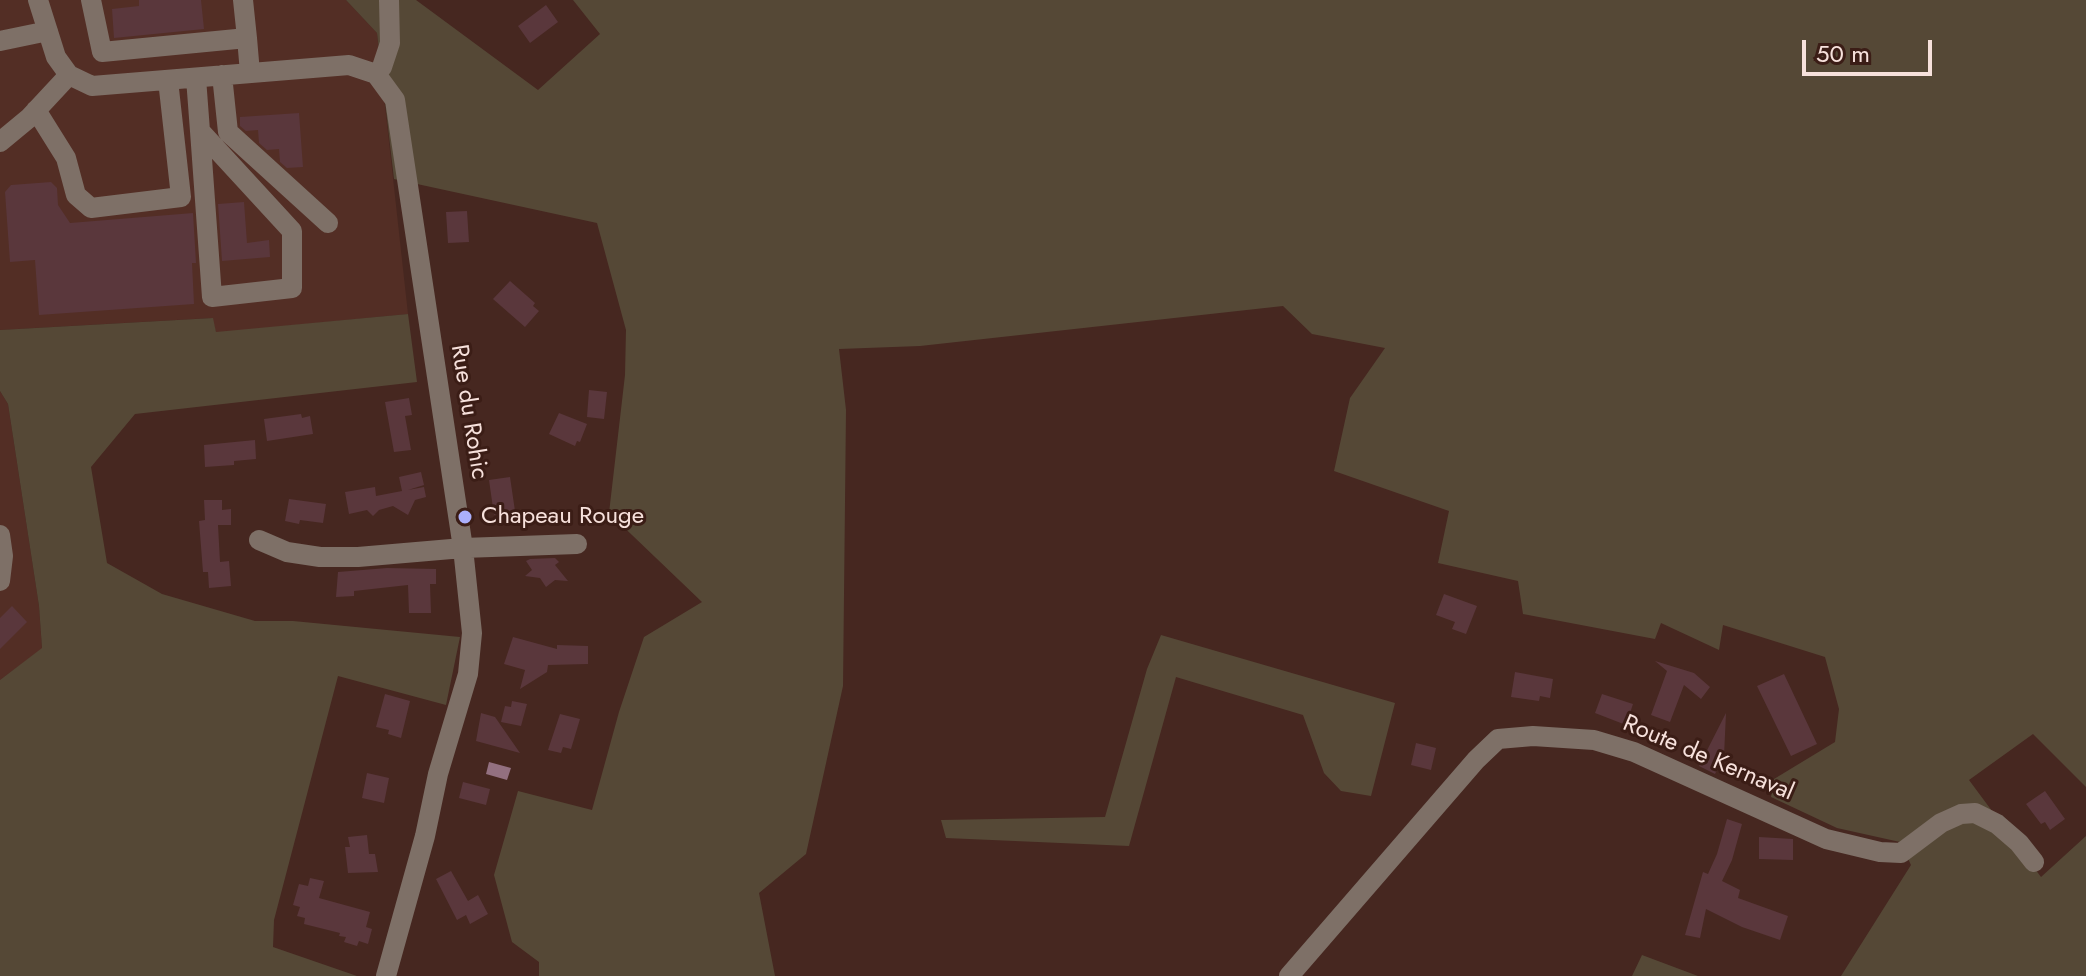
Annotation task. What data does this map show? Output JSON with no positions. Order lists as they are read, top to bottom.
{
  "streets": {
    "street": ["Rue du Rohic", "Route de Kernaval"]
  },
  "places": ["Chapeau Rouge"],
  "scale_bar": "50 m"
}
